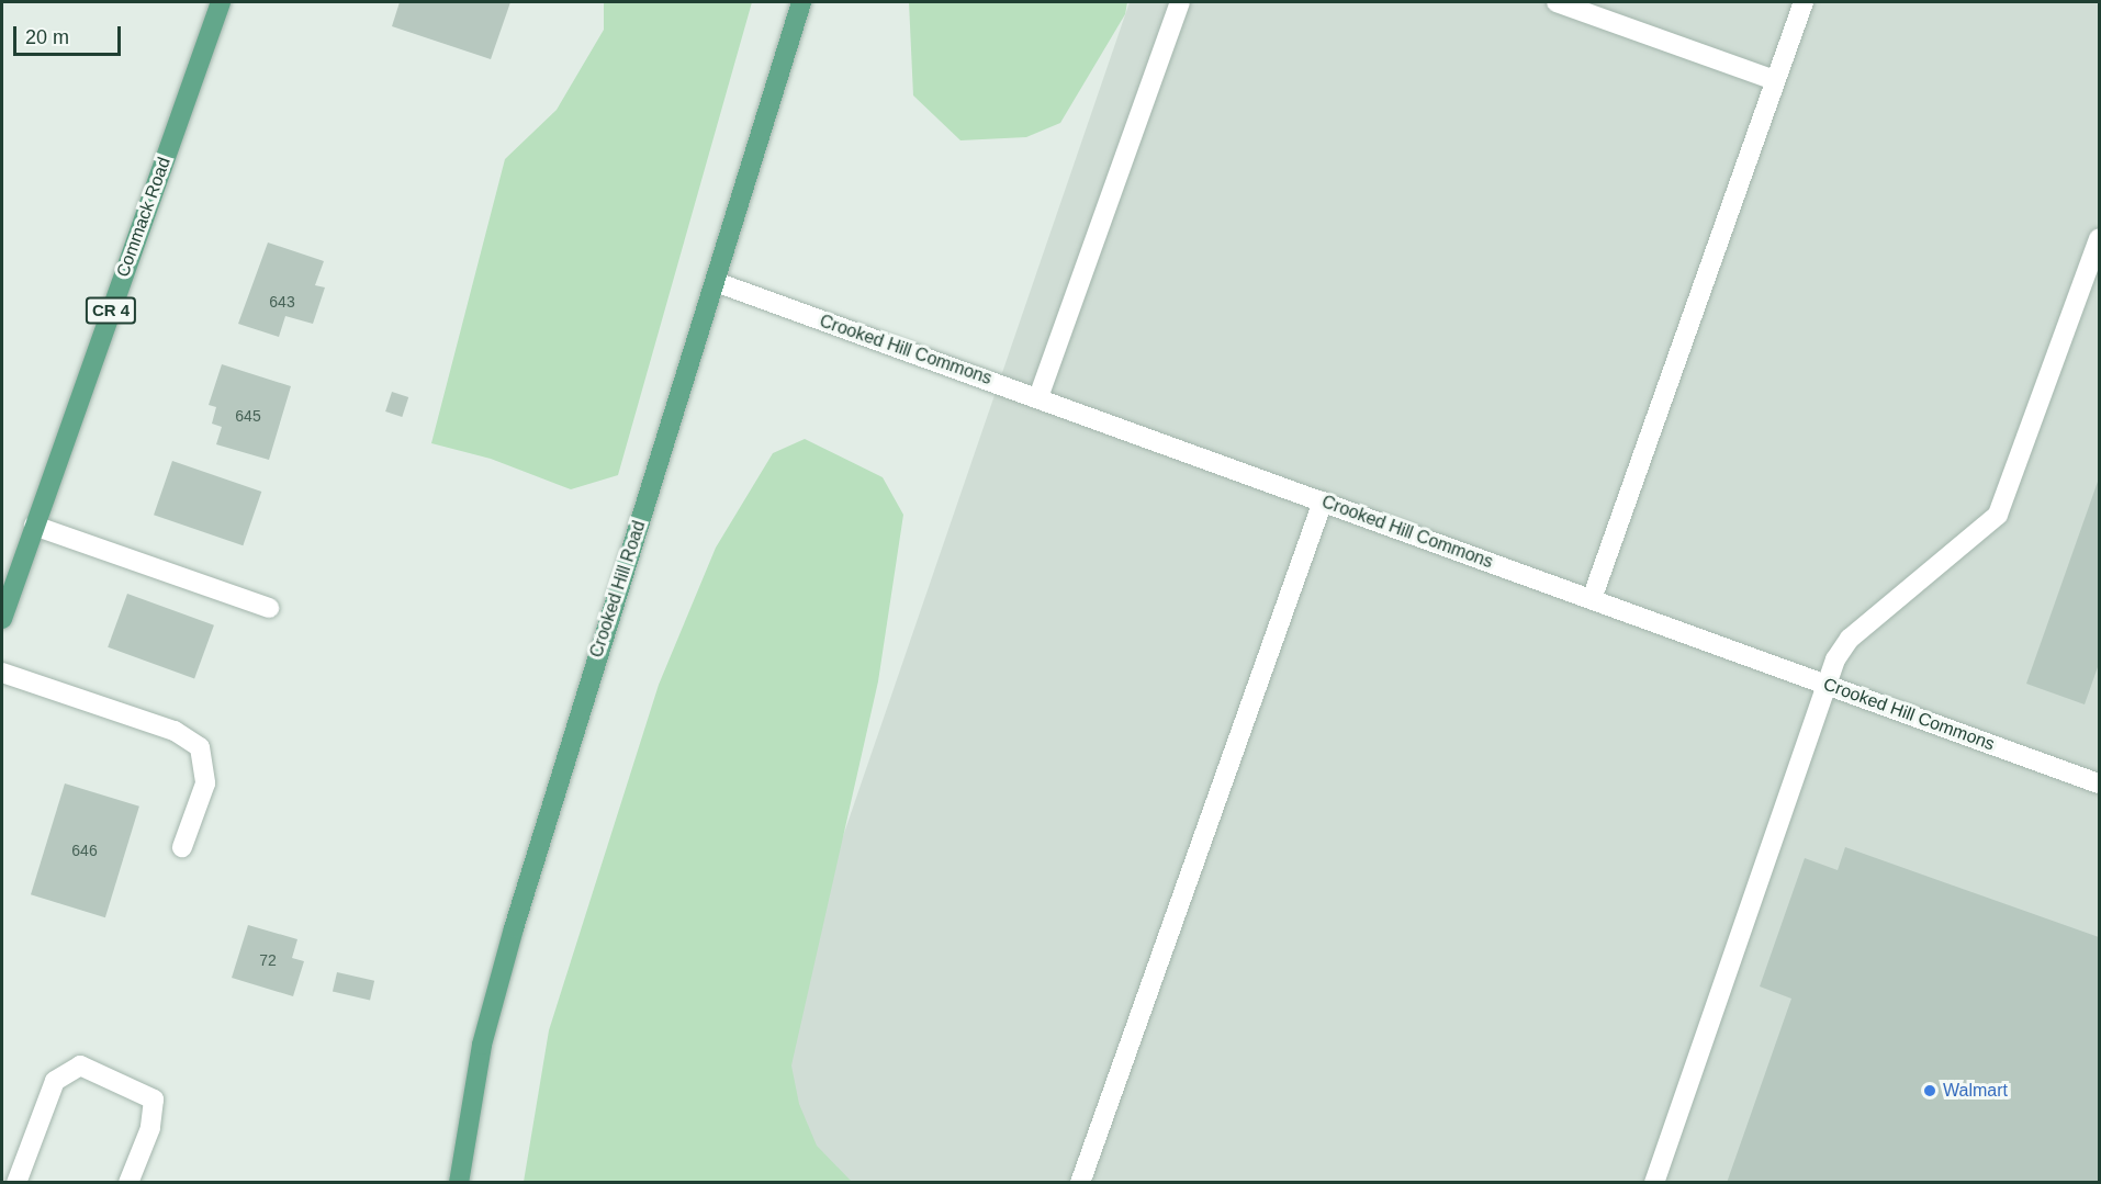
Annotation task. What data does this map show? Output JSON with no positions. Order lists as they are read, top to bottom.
{
  "streets": {
    "main road": ["Commack Road", "CR 4", "Crooked Hill Road"],
    "lane": ["Crooked Hill Commons"]
  },
  "crossings": [
    ["Crooked Hill Commons", "Crooked Hill Road"]
  ],
  "places": ["Walmart"],
  "house_numbers": [
    "643",
    "645",
    "646",
    "72"
  ],
  "scale_bar": "20 m"
}
